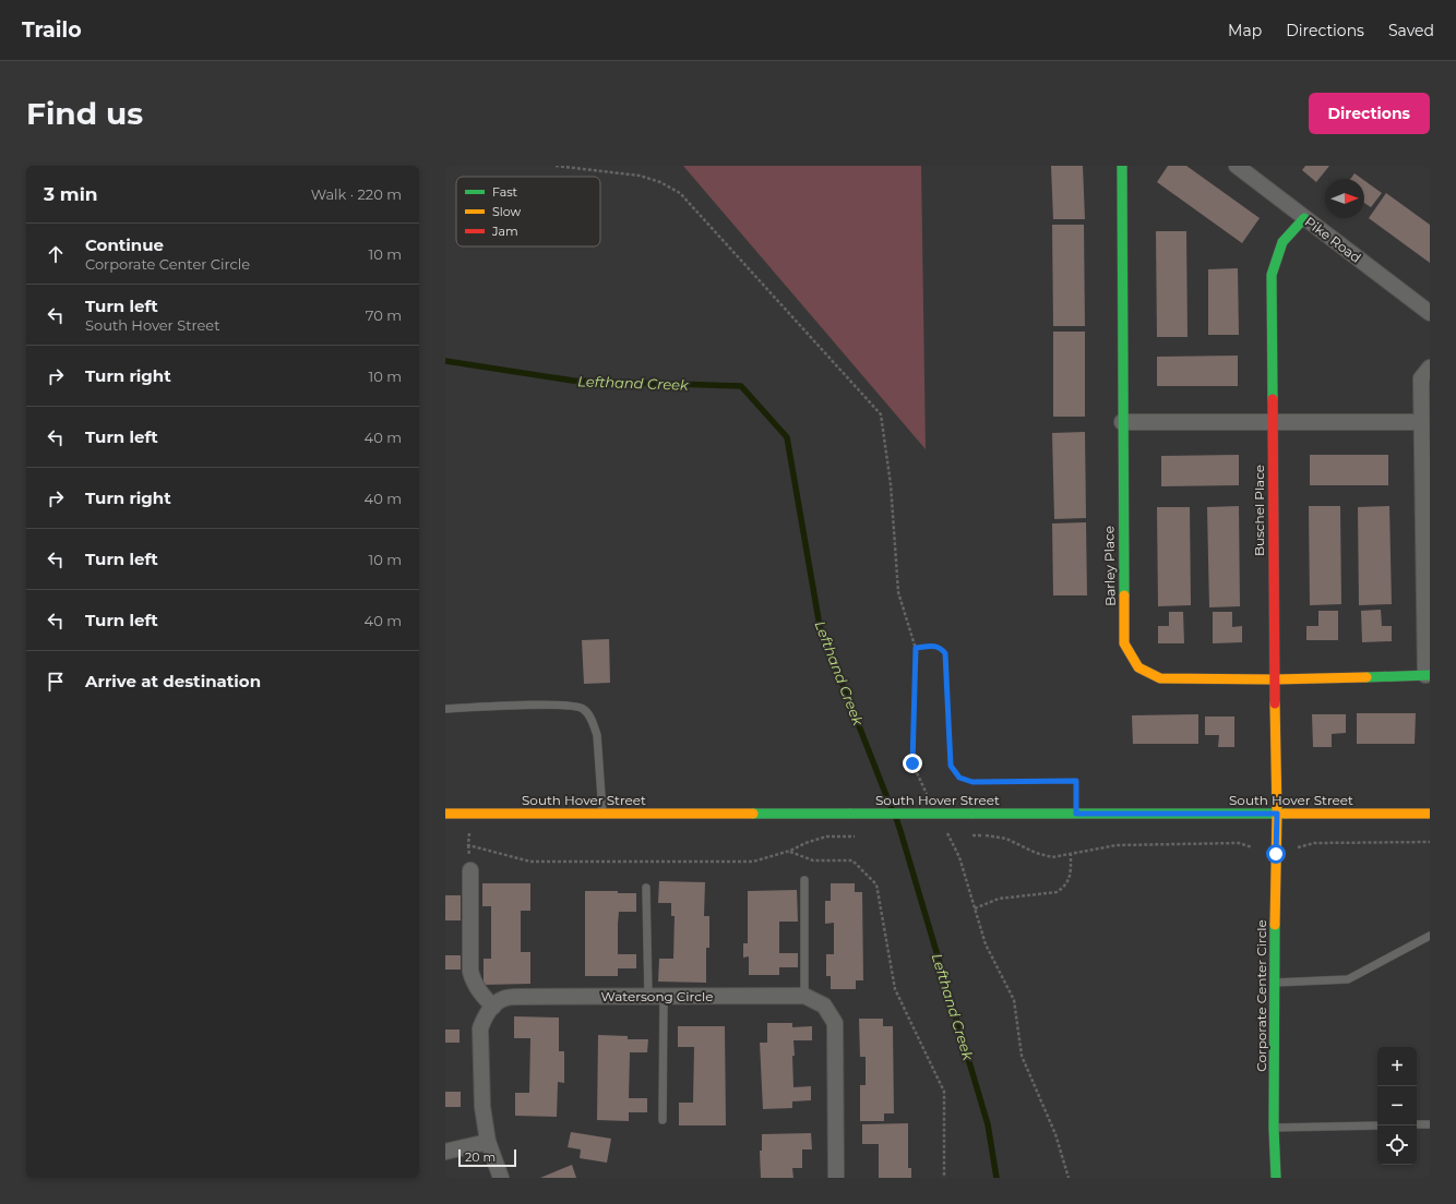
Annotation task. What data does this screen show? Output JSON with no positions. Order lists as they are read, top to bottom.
{
  "streets": {
    "street": [
      "Pike Road",
      "Buschel Place",
      "Barley Place",
      "South Hover Street",
      "Corporate Center Circle",
      "Watersong Circle"
    ]
  },
  "crossings": [
    ["Pike Road", "Buschel Place"],
    ["Buschel Place", "Barley Place"],
    ["Buschel Place", "South Hover Street"],
    ["Buschel Place", "Corporate Center Circle"],
    ["South Hover Street", "Corporate Center Circle"]
  ],
  "water": ["Lefthand Creek"],
  "legend": ["Fast", "Slow", "Jam"],
  "scale_bar": "20 m",
  "north": "right",
  "page": {
    "header": "Trailo",
    "nav": ["Map", "Directions", "Saved"],
    "buttons": "Directions",
    "title": "Find us",
    "heading": ["3 min", "Walk · 220 m"],
    "list": [
      ["Continue", "Corporate Center Circle", "10 m"],
      ["Turn left", "South Hover Street", "70 m"],
      ["Turn right", "10 m"],
      ["Turn left", "40 m"],
      ["Turn right", "40 m"],
      ["Turn left", "10 m"],
      ["Turn left", "40 m"],
      "Arrive at destination"
    ],
    "map_buttons": ["+", "−"],
    "scale": "20 m"
  }
}
